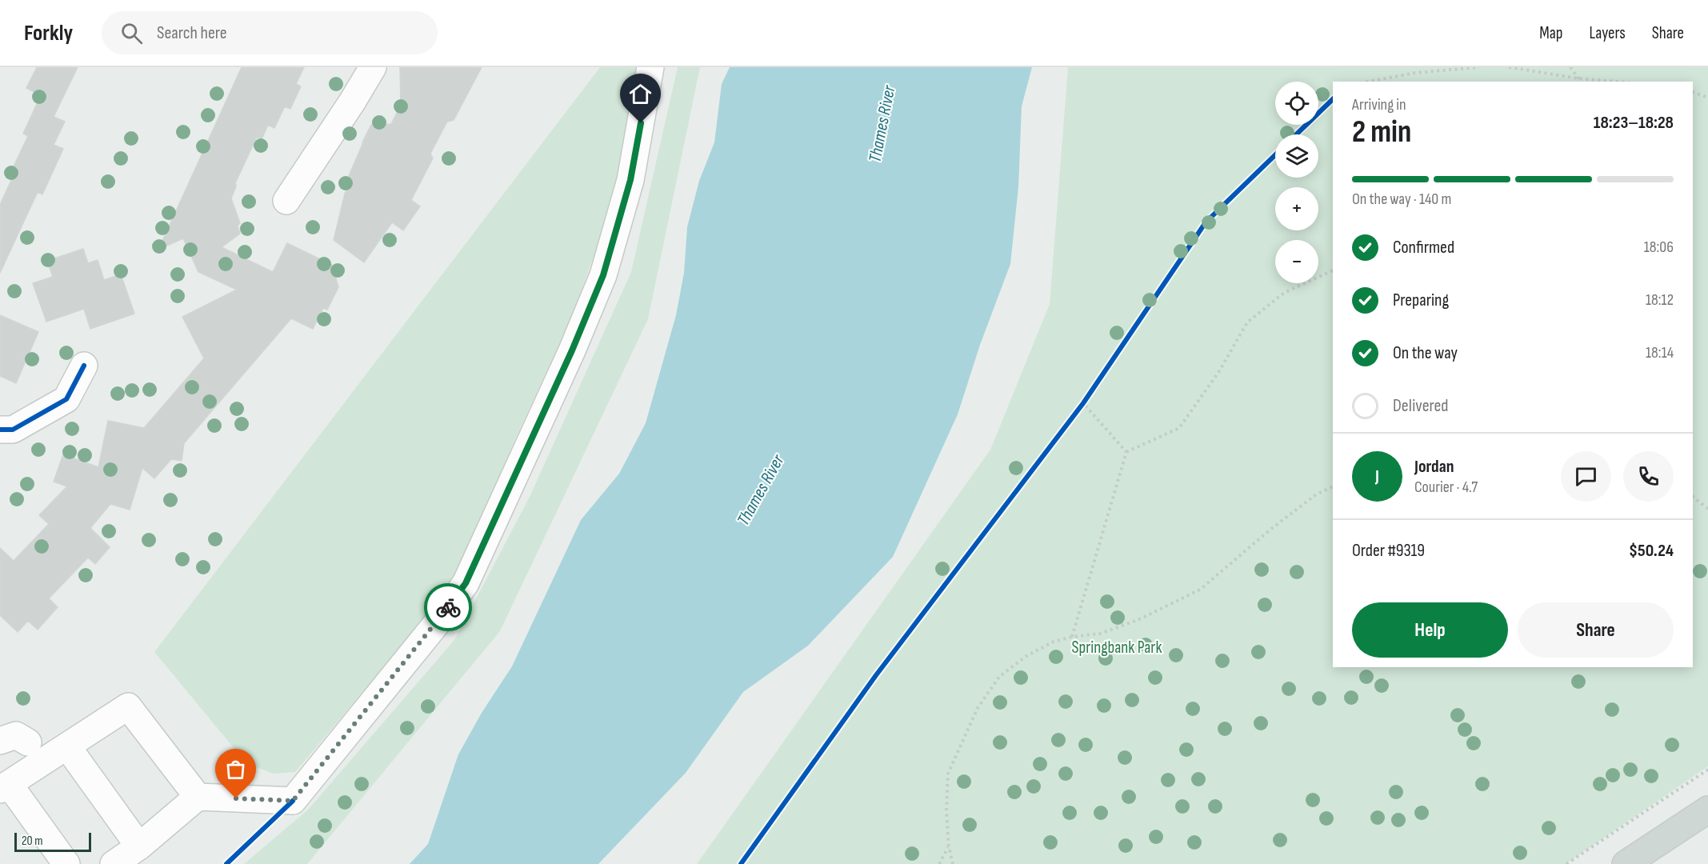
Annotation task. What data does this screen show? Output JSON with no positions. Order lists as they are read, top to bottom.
{
  "water": ["Thames River"],
  "parks": ["Springbank Park"],
  "scale_bar": "20 m",
  "page": {
    "header": "Forkly",
    "search": "Search here",
    "nav": ["Map", "Layers", "Share"],
    "map_buttons": ["+", "−"],
    "heading": ["2 min", "Arriving in", "18:23–18:28"],
    "panel": [
      "Jordan",
      "Courier · 4.7",
      "Order #9319",
      "$50.24"
    ],
    "bar": "On the way · 140 m",
    "list": [
      ["Confirmed", "18:06"],
      ["Preparing", "18:12"],
      ["On the way", "18:14"],
      "Delivered"
    ],
    "round": "J",
    "buttons": ["Help", "Share"],
    "scale": "20 m"
  }
}
